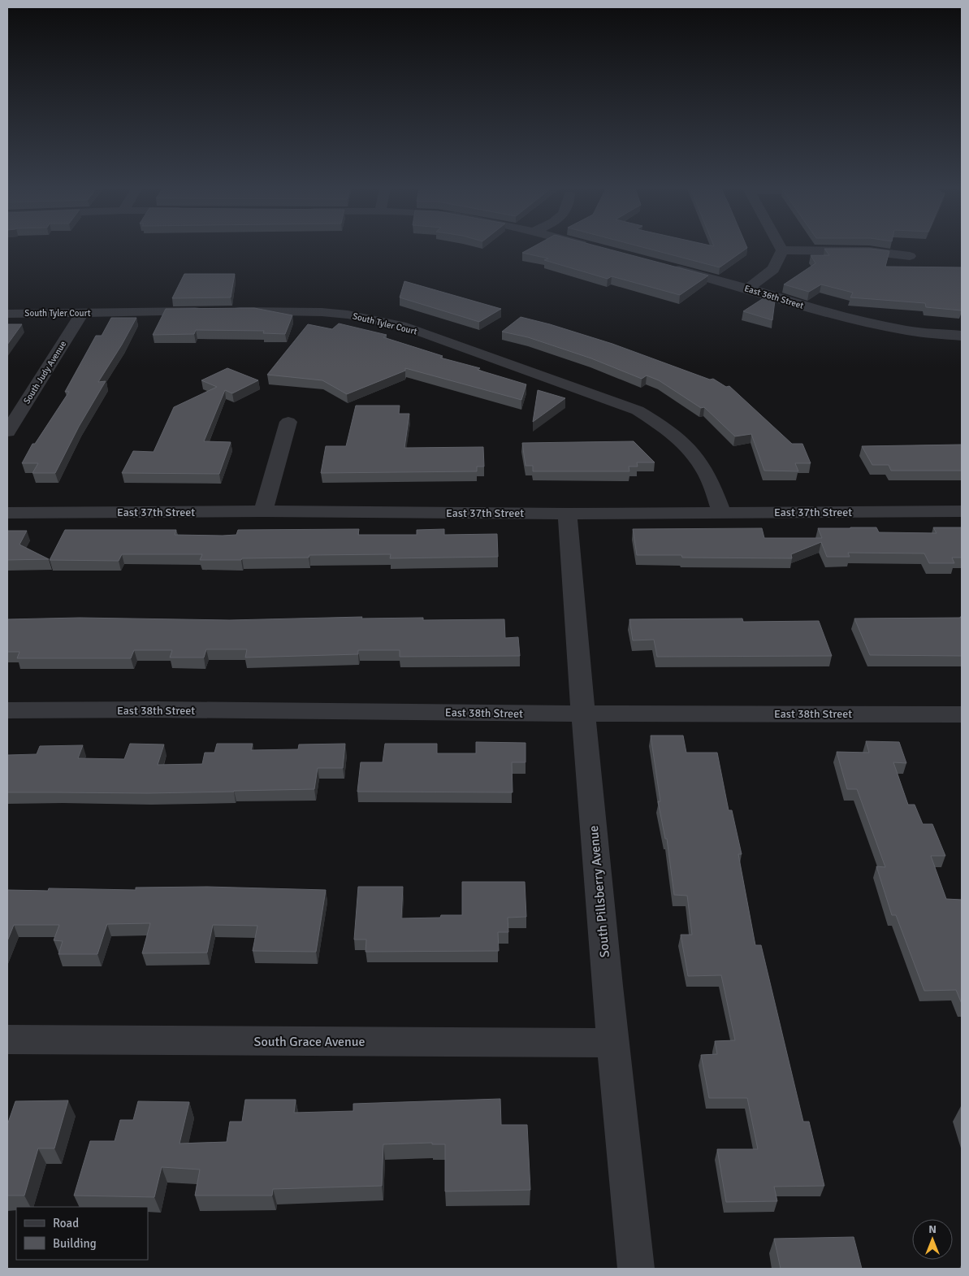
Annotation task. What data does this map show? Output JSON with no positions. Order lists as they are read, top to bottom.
{
  "streets": {
    "street": [
      "East 36th Street",
      "South Tyler Court",
      "South Judy Avenue",
      "East 37th Street",
      "East 38th Street",
      "South Pillsberry Avenue",
      "South Grace Avenue"
    ]
  },
  "crossings": [
    ["South Tyler Court", "South Judy Avenue"],
    ["South Tyler Court", "East 37th Street"],
    ["East 37th Street", "South Pillsberry Avenue"],
    ["East 38th Street", "South Pillsberry Avenue"],
    ["South Pillsberry Avenue", "South Grace Avenue"]
  ],
  "legend": ["Road", "Building"],
  "north": "top"
}
